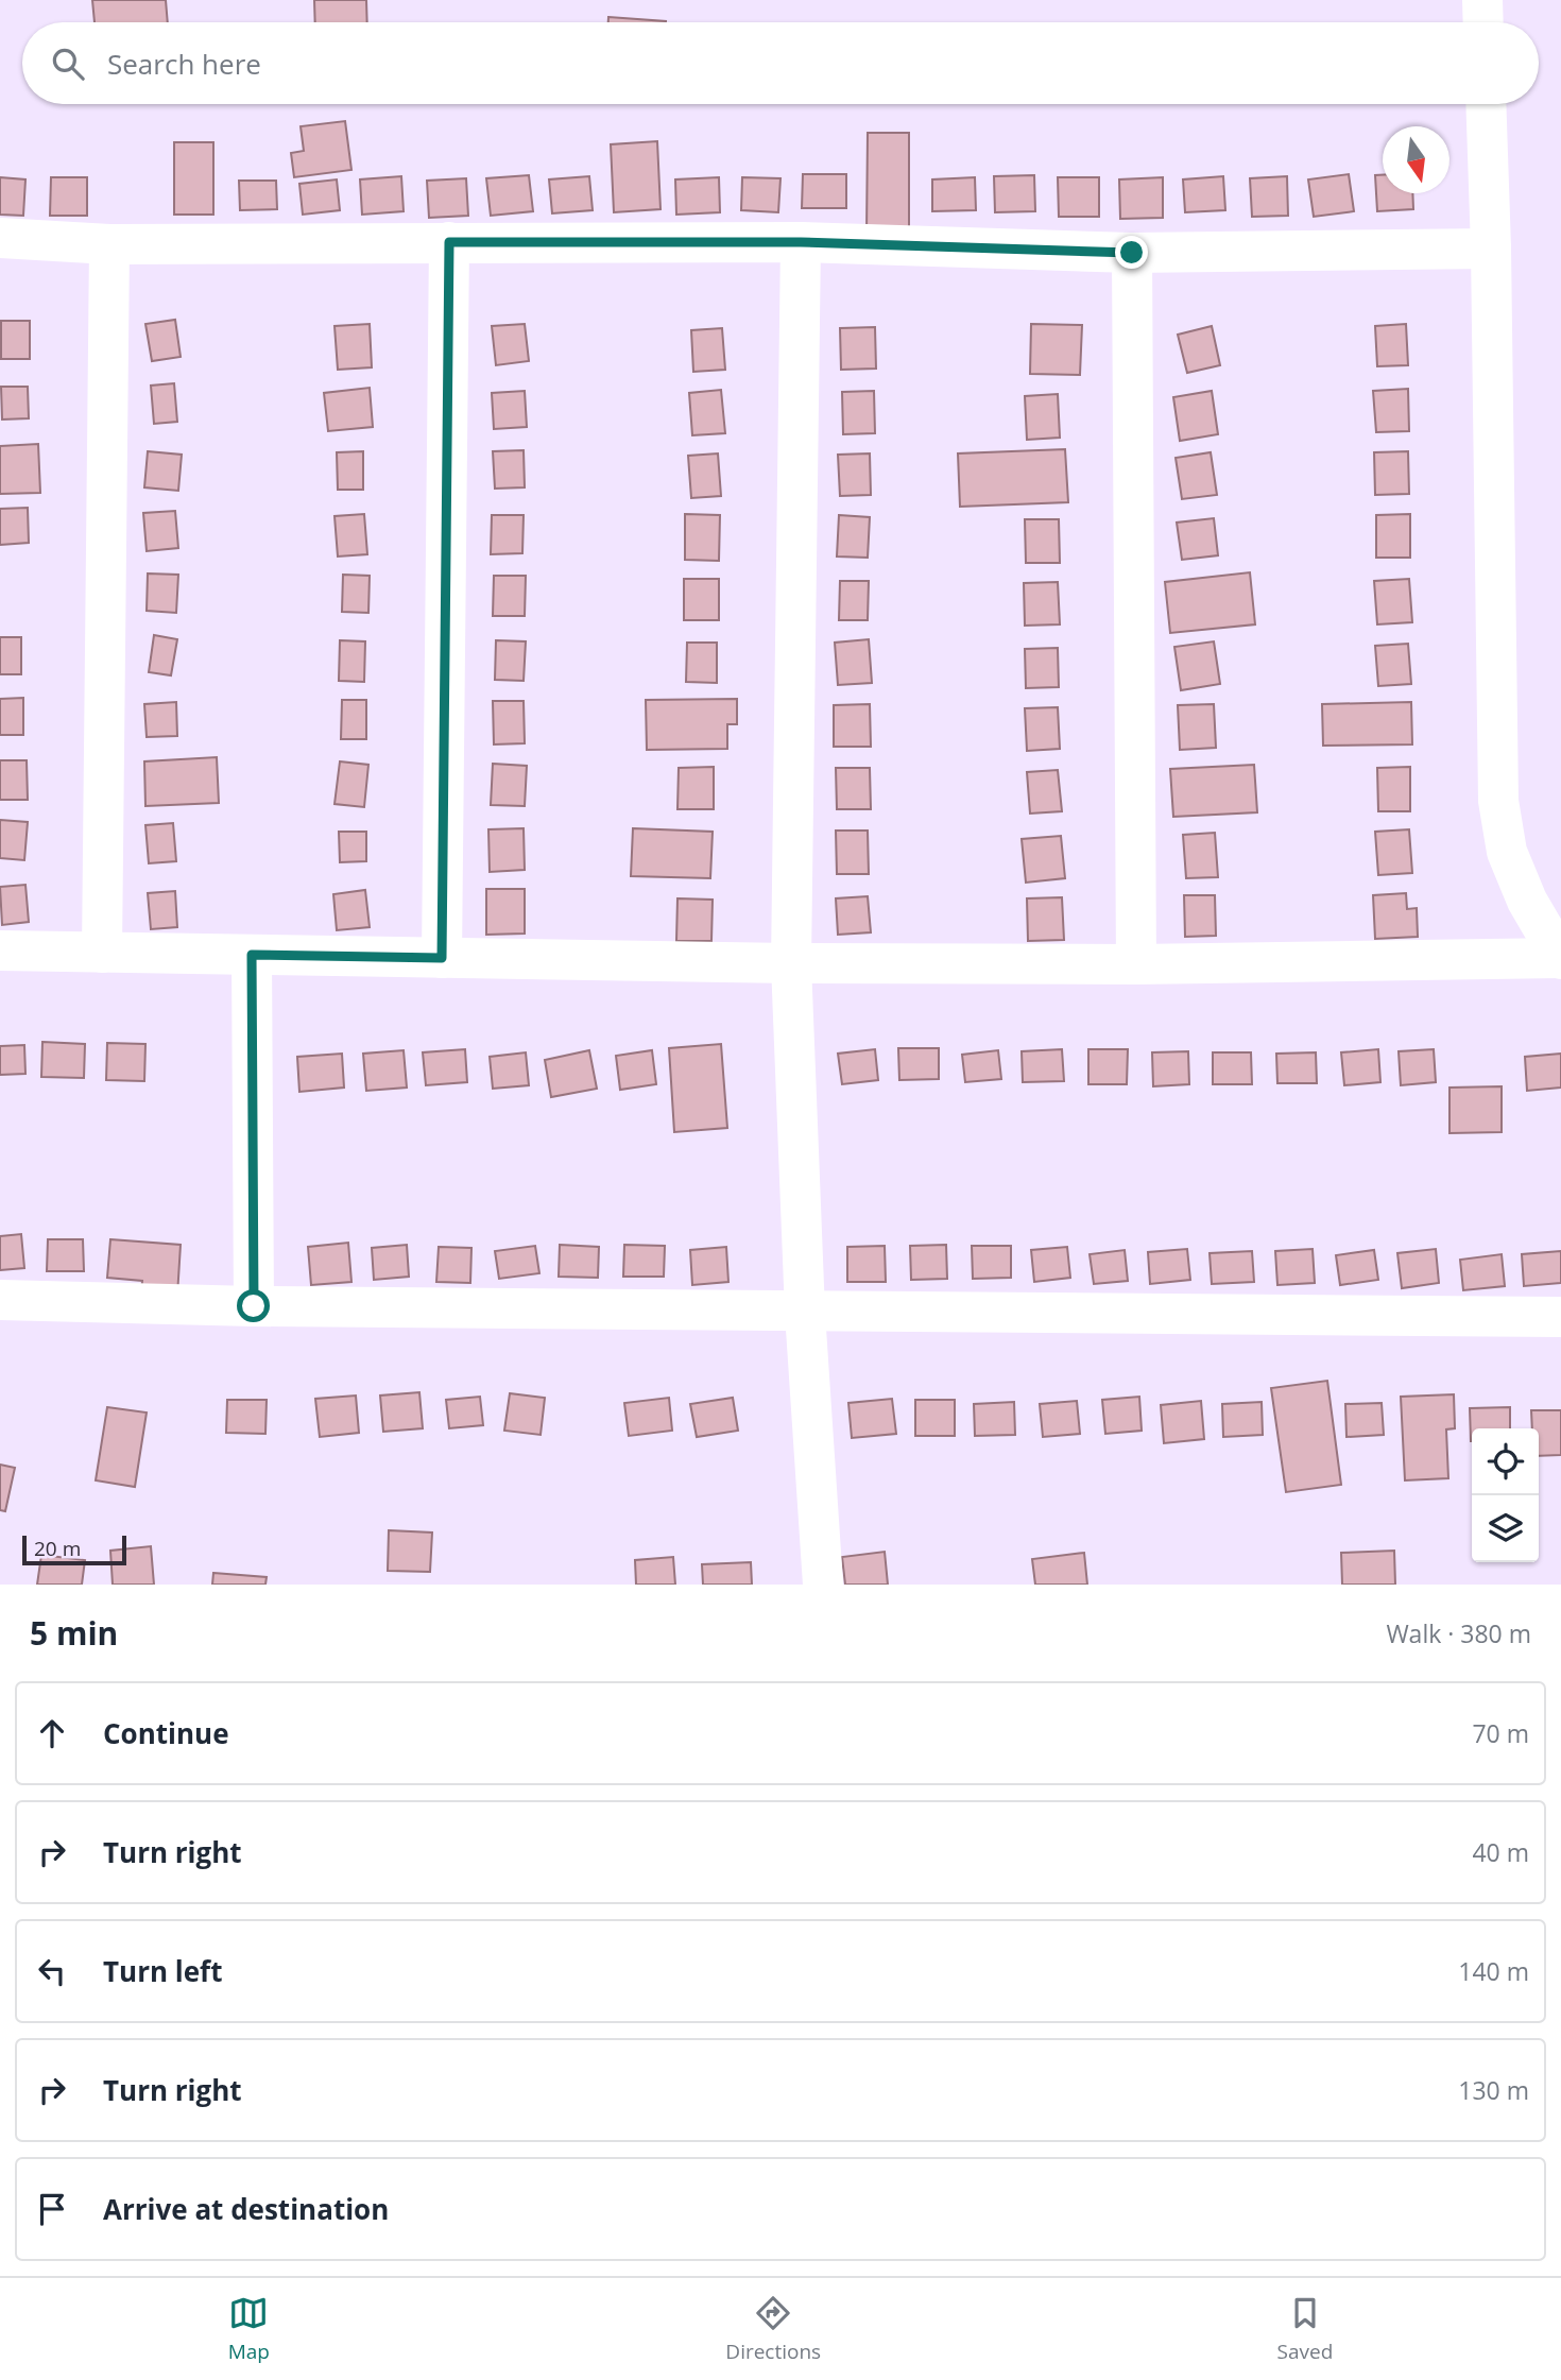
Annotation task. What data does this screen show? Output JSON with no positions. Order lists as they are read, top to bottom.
{
  "scale_bar": "20 m",
  "north": "bottom",
  "page": {
    "search": "Search here",
    "scale": "20 m",
    "heading": ["5 min", "Walk · 380 m"],
    "list": [
      ["Continue", "70 m"],
      ["Turn right", "40 m"],
      ["Turn left", "140 m"],
      ["Turn right", "130 m"],
      "Arrive at destination"
    ],
    "nav": ["Map", "Directions", "Saved"]
  }
}
